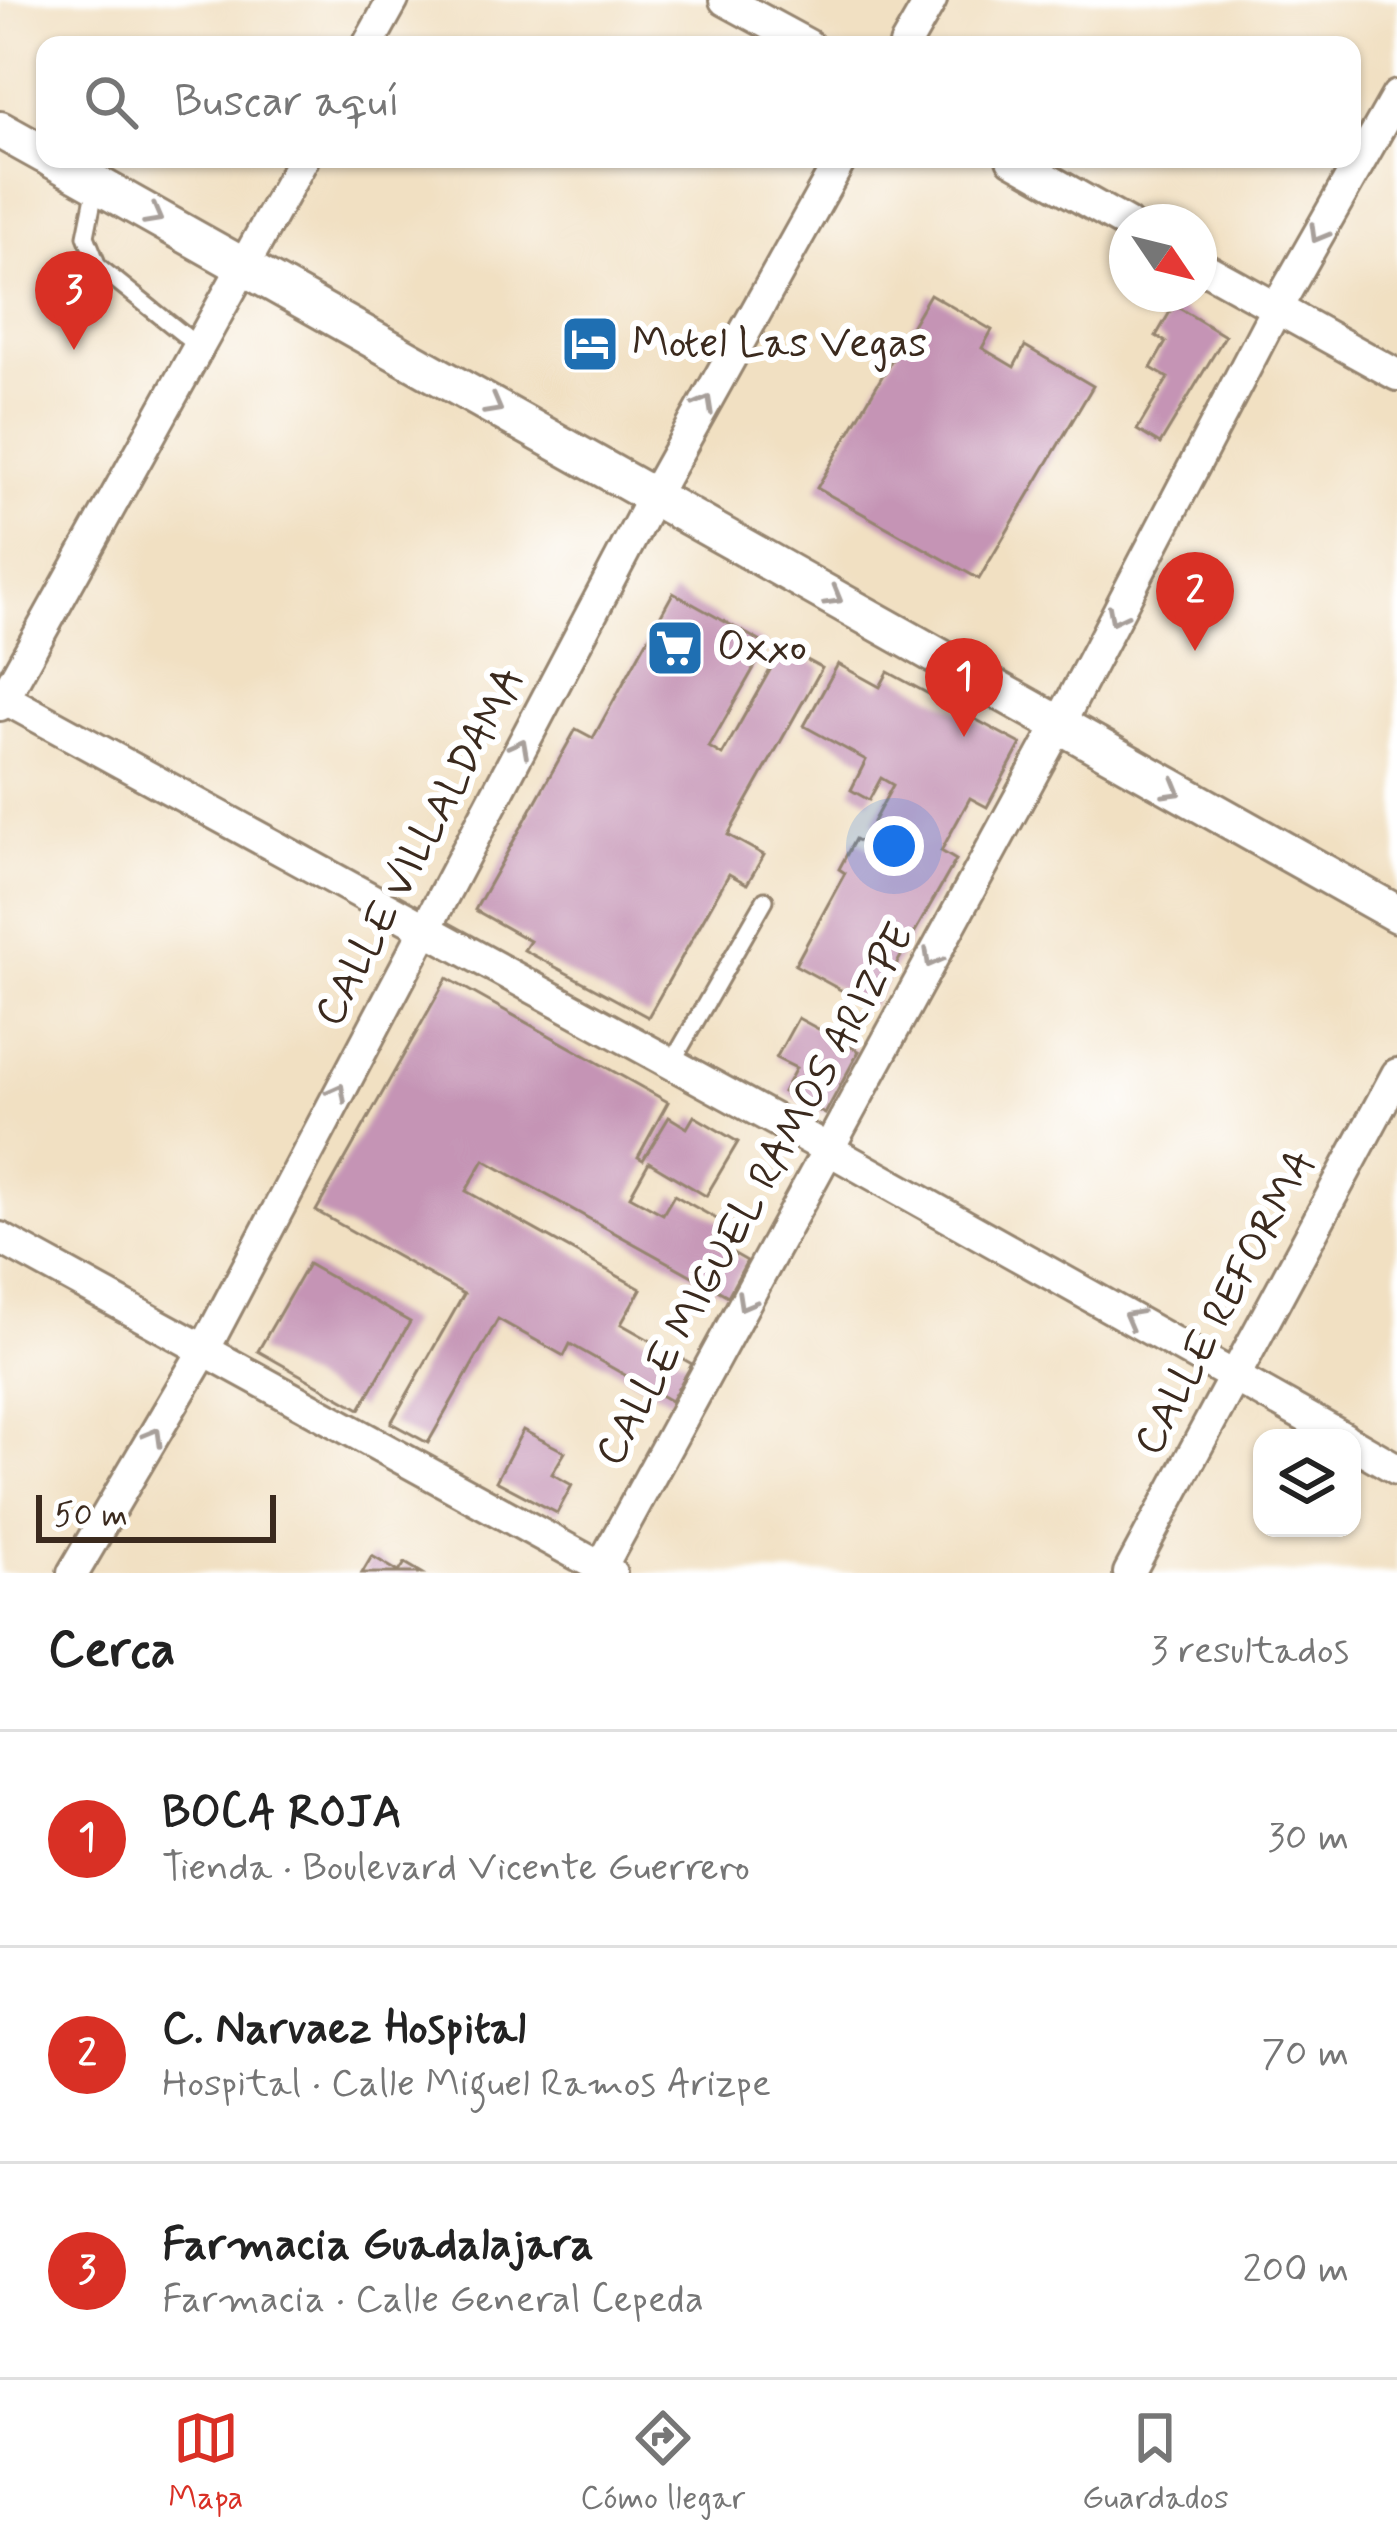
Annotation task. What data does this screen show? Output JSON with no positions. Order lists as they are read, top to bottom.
{
  "streets": {
    "street": ["CALLE VILLALDAMA", "CALLE MIGUEL RAMOS ARIZPE", "CALLE REFORMA"]
  },
  "one_way": ["CALLE VILLALDAMA", "CALLE MIGUEL RAMOS ARIZPE"],
  "places": {
    "hotel": ["Motel Las Vegas"],
    "supermarket": ["Oxxo"]
  },
  "scale_bar": "50 m",
  "north": "bottom right",
  "page": {
    "search": "Buscar aquí",
    "pins": ["3", "2", "1"],
    "scale": "50 m",
    "heading": ["Cerca", "3 resultados"],
    "list": [
      {
        "mark": "1",
        "name": "BOCA ROJA",
        "note": "Tienda · Boulevard Vicente Guerrero",
        "value": "30 m"
      },
      {
        "mark": "2",
        "name": "C. Narvaez Hospital",
        "note": "Hospital · Calle Miguel Ramos Arizpe",
        "value": "70 m"
      },
      {
        "mark": "3",
        "name": "Farmacia Guadalajara",
        "note": "Farmacia · Calle General Cepeda",
        "value": "200 m"
      }
    ],
    "nav": ["Mapa", "Cómo llegar", "Guardados"]
  }
}
